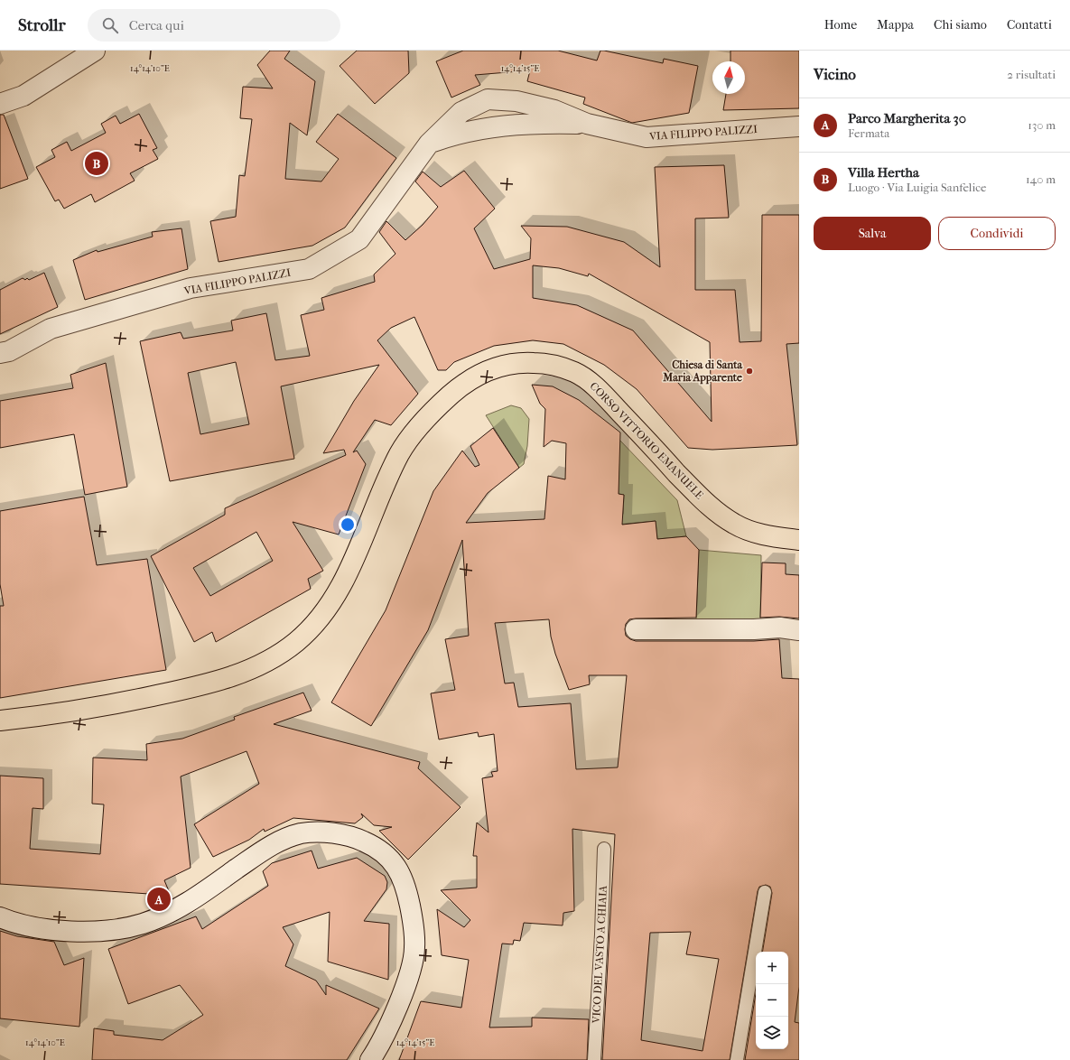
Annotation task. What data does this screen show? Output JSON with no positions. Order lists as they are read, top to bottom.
{
  "streets": {
    "main road": ["CORSO VITTORIO EMANUELE"],
    "street": ["VIA FILIPPO PALIZZI"],
    "lane": ["VICO DEL VASTO A CHIAIA"]
  },
  "places": ["Chiesa di Santa Maria Apparente"],
  "north": "top",
  "page": {
    "header": "Strollr",
    "search": "Cerca qui",
    "nav": [
      "Home",
      "Mappa",
      "Chi siamo",
      "Contatti"
    ],
    "heading": ["Vicino", "2 risultati"],
    "list": [
      {
        "mark": "A",
        "name": "Parco Margherita 30",
        "note": "Fermata",
        "value": "130 m"
      },
      {
        "mark": "B",
        "name": "Villa Hertha",
        "note": "Luogo · Via Luigia Sanfelice",
        "value": "140 m"
      }
    ],
    "pins": ["B", "A"],
    "buttons": ["Salva", "Condividi"],
    "map_buttons": ["+", "−"]
  },
  "coordinates": ["14°14'10\"E", "14°14'15\"E"]
}
